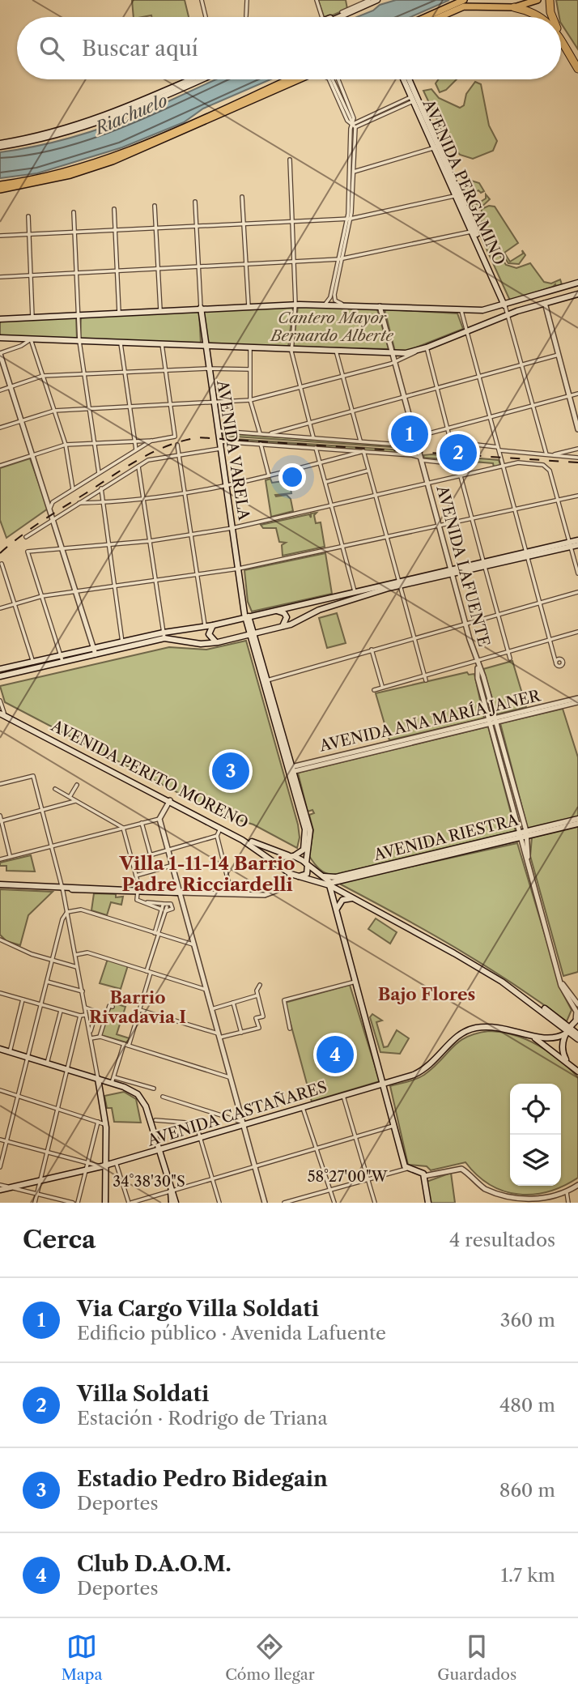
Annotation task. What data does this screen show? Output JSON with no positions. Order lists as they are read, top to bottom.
{
  "streets": {
    "main road": [
      "AVENIDA PERGAMINO",
      "AVENIDA VARELA",
      "AVENIDA PERITO MORENO",
      "AVENIDA RIESTRA",
      "AVENIDA CASTAÑARES"
    ],
    "street": ["AVENIDA LAFUENTE", "AVENIDA ANA MARÍA JANER"]
  },
  "crossings": [
    ["AVENIDA VARELA", "AVENIDA ANA MARÍA JANER"],
    ["AVENIDA VARELA", "AVENIDA PERITO MORENO"],
    ["AVENIDA LAFUENTE", "AVENIDA ANA MARÍA JANER"],
    ["AVENIDA LAFUENTE", "AVENIDA RIESTRA"]
  ],
  "districts": ["Villa 1-11-14 Barrio Padre Ricciardelli", "Bajo Flores", "Barrio Rivadavia I"],
  "water": ["Riachuelo"],
  "parks": ["Cantero Mayor Bernardo Alberte"],
  "page": {
    "search": "Buscar aquí",
    "pins": [
      "1",
      "2",
      "3",
      "4"
    ],
    "heading": ["Cerca", "4 resultados"],
    "list": [
      {
        "mark": "1",
        "name": "Via Cargo Villa Soldati",
        "note": "Edificio público · Avenida Lafuente",
        "value": "360 m"
      },
      {
        "mark": "2",
        "name": "Villa Soldati",
        "note": "Estación · Rodrigo de Triana",
        "value": "480 m"
      },
      {
        "mark": "3",
        "name": "Estadio Pedro Bidegain",
        "note": "Deportes",
        "value": "860 m"
      },
      {
        "mark": "4",
        "name": "Club D.A.O.M.",
        "note": "Deportes",
        "value": "1.7 km"
      }
    ],
    "nav": ["Mapa", "Cómo llegar", "Guardados"]
  },
  "coordinates": ["58°27'00\"W", "34°38'30\"S"]
}
